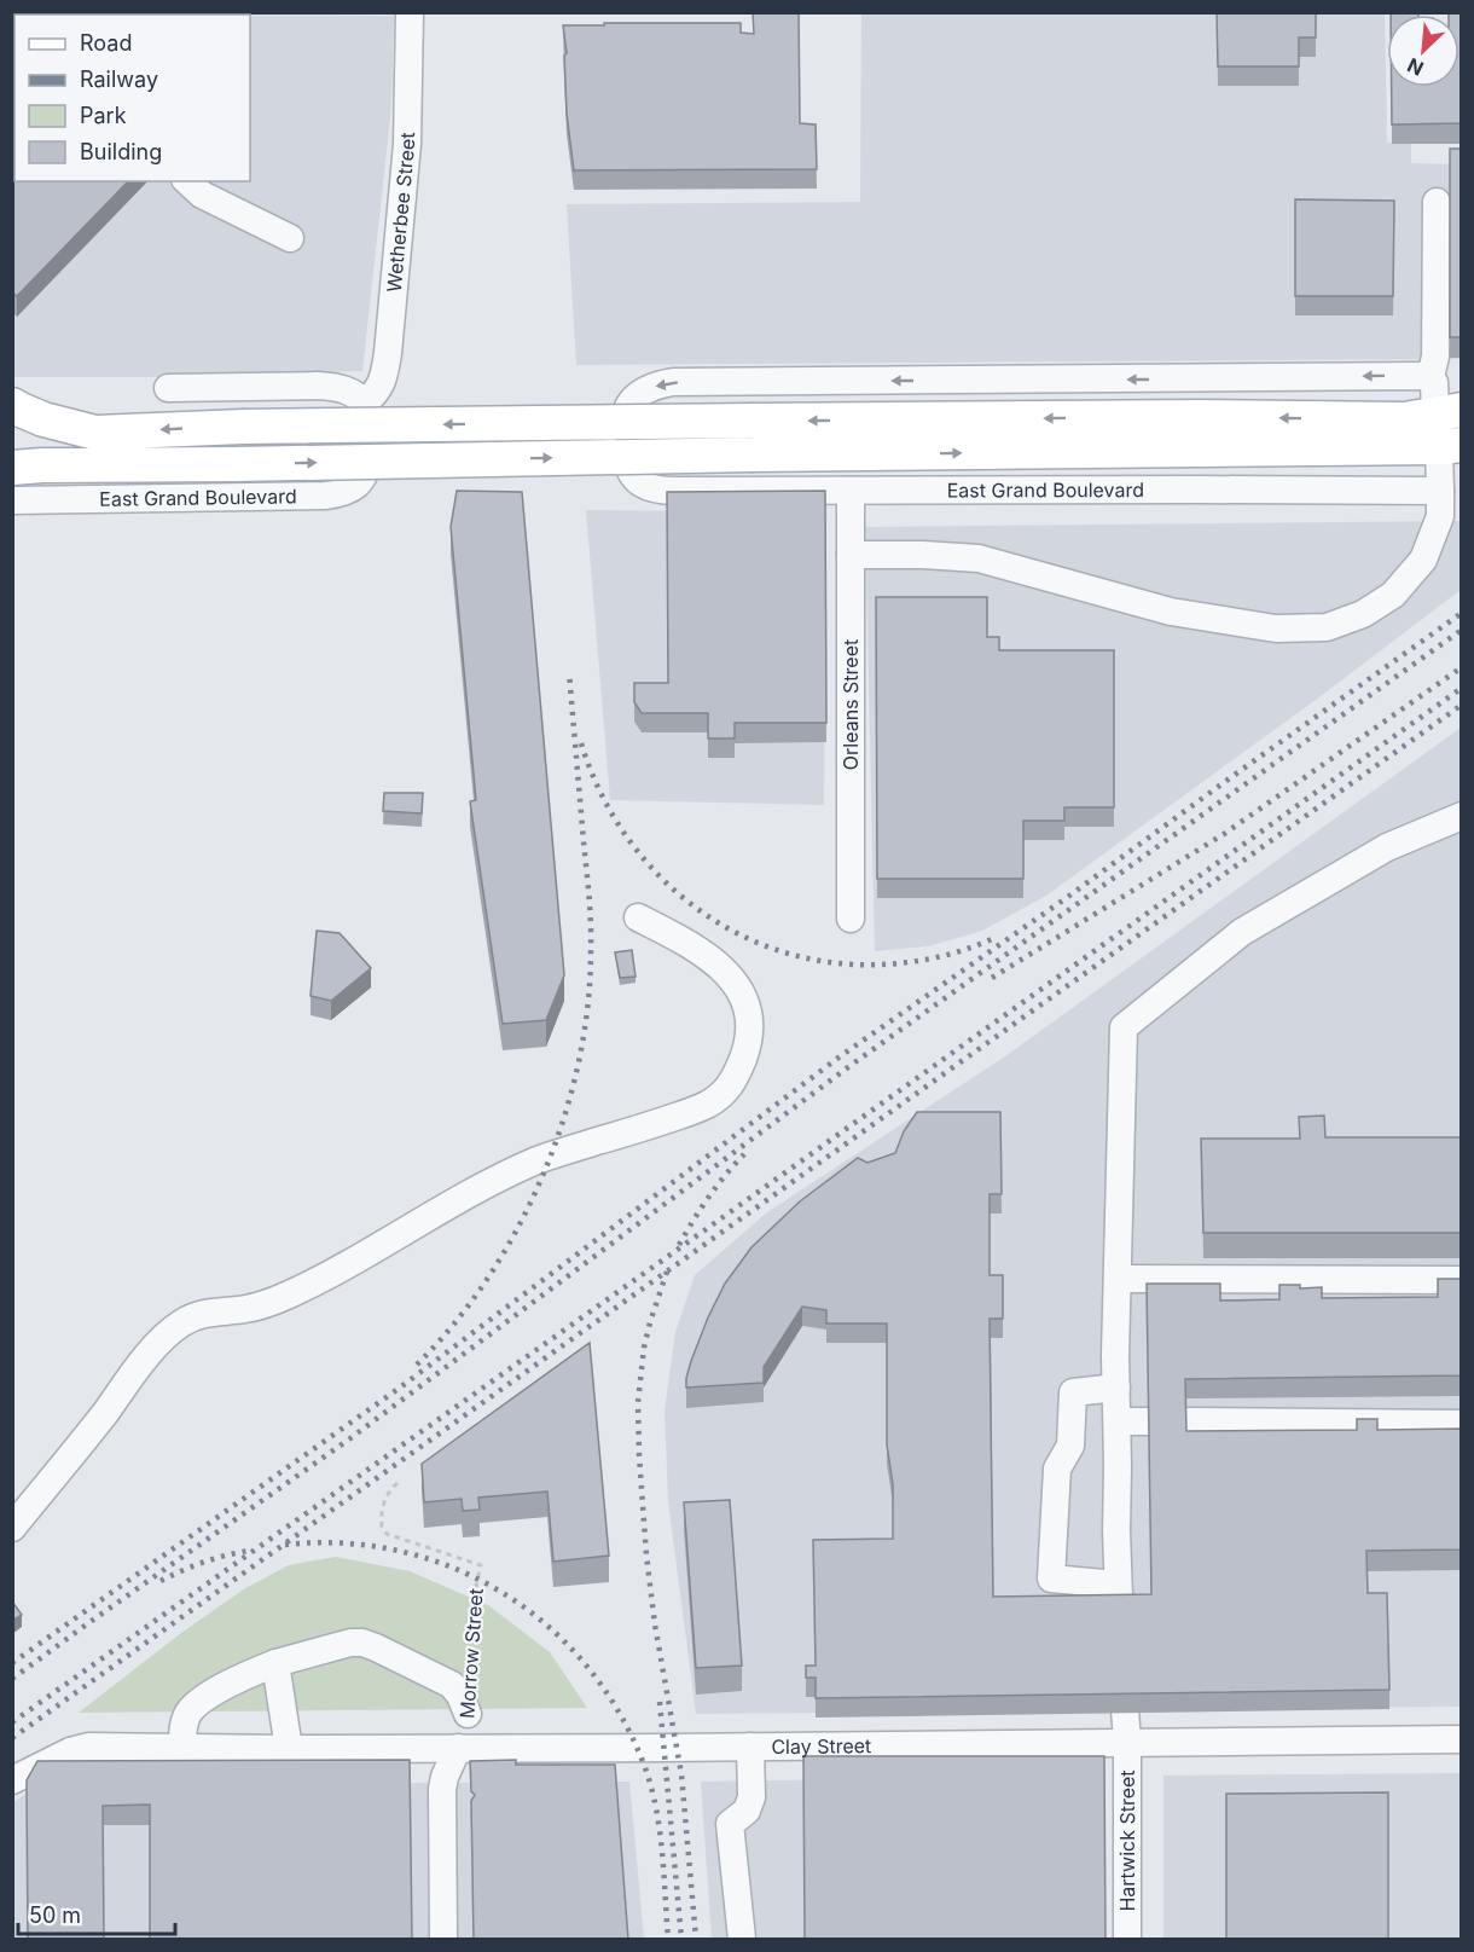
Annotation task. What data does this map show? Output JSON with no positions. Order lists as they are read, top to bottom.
{
  "streets": {
    "main road": ["East Grand Boulevard"],
    "street": [
      "Wetherbee Street",
      "Orleans Street",
      "Clay Street",
      "Hartwick Street"
    ],
    "path": ["Morrow Street"]
  },
  "crossings": [
    ["Wetherbee Street", "East Grand Boulevard"],
    ["East Grand Boulevard", "Orleans Street"],
    ["Clay Street", "Hartwick Street"]
  ],
  "legend": [
    "Road",
    "Railway",
    "Park",
    "Building"
  ],
  "scale_bar": "50 m",
  "north": "bottom left"
}
